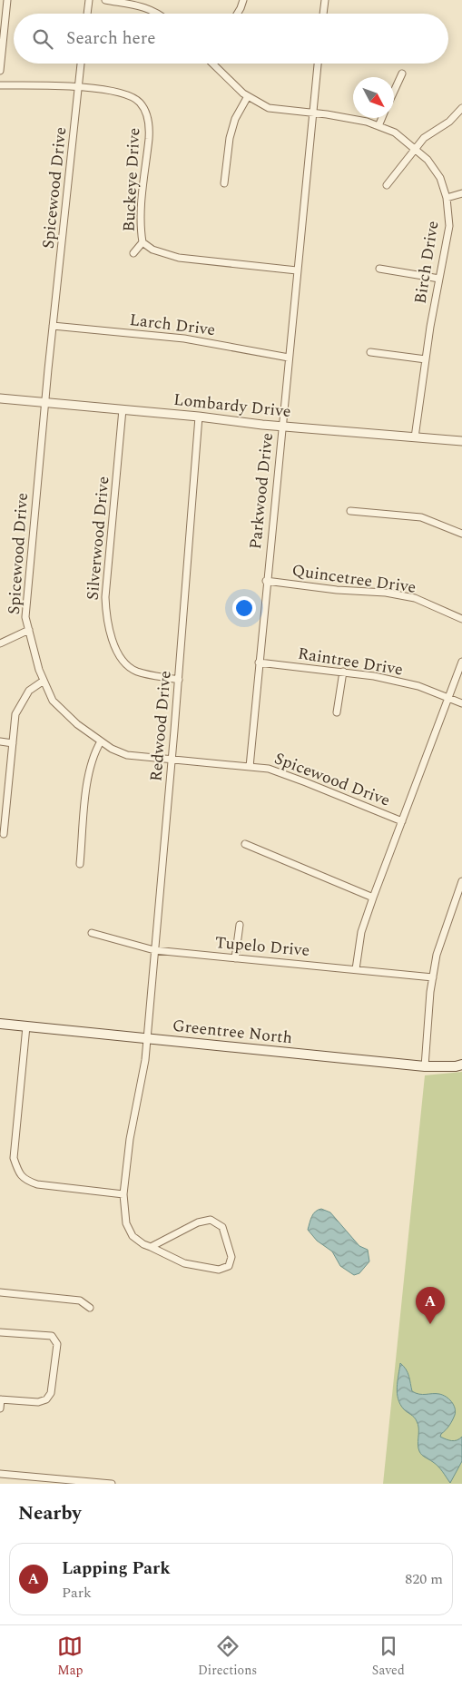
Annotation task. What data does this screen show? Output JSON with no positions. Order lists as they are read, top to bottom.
{
  "streets": {
    "main road": ["Greentree North"],
    "street": [
      "Buckeye Drive",
      "Spicewood Drive",
      "Birch Drive",
      "Larch Drive",
      "Lombardy Drive",
      "Parkwood Drive",
      "Silverwood Drive",
      "Quincetree Drive",
      "Raintree Drive",
      "Redwood Drive",
      "Tupelo Drive"
    ]
  },
  "crossings": [
    ["Buckeye Drive", "Spicewood Drive"],
    ["Buckeye Drive", "Parkwood Drive"],
    ["Spicewood Drive", "Larch Drive"],
    ["Spicewood Drive", "Lombardy Drive"],
    ["Spicewood Drive", "Parkwood Drive"],
    ["Spicewood Drive", "Redwood Drive"],
    ["Birch Drive", "Lombardy Drive"],
    ["Birch Drive", "Parkwood Drive"],
    ["Larch Drive", "Parkwood Drive"],
    ["Lombardy Drive", "Parkwood Drive"],
    ["Lombardy Drive", "Silverwood Drive"],
    ["Lombardy Drive", "Redwood Drive"],
    ["Parkwood Drive", "Quincetree Drive"],
    ["Parkwood Drive", "Raintree Drive"],
    ["Silverwood Drive", "Redwood Drive"],
    ["Redwood Drive", "Tupelo Drive"],
    ["Redwood Drive", "Greentree North"]
  ],
  "north": "bottom right",
  "page": {
    "search": "Search here",
    "pins": "A",
    "heading": "Nearby",
    "list": [
      {
        "mark": "A",
        "name": "Lapping Park",
        "note": "Park",
        "value": "820 m"
      }
    ],
    "nav": ["Map", "Directions", "Saved"]
  }
}
